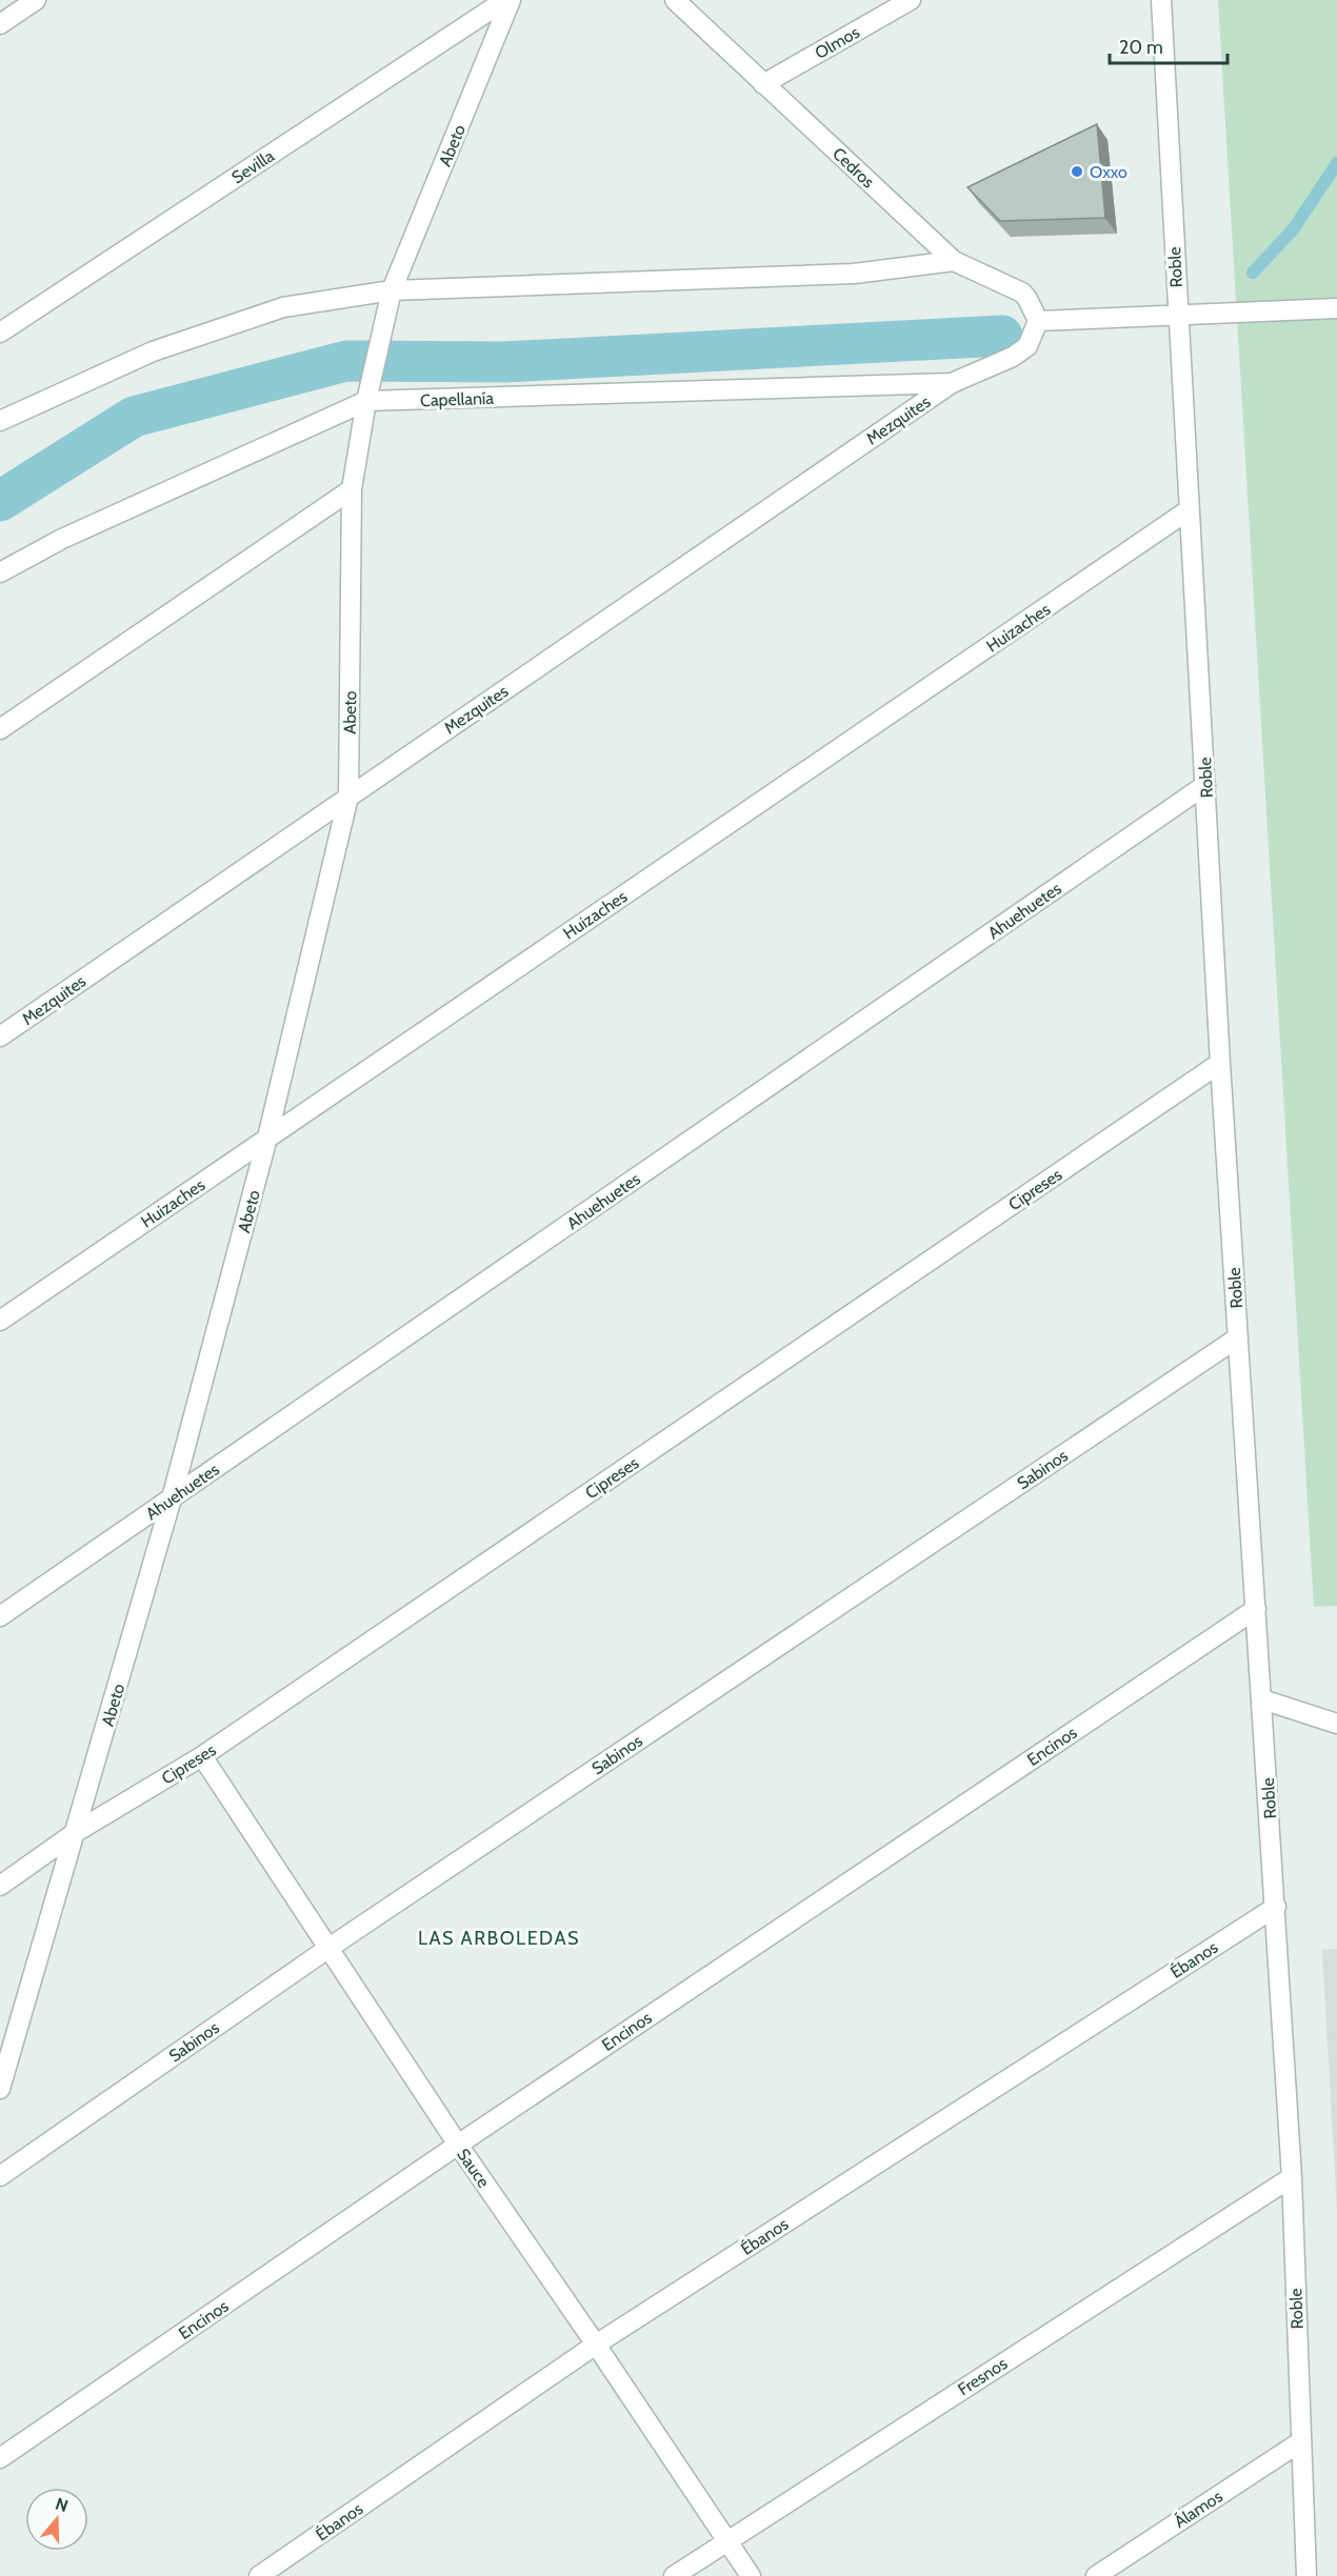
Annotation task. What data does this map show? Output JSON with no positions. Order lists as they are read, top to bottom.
{
  "streets": {
    "street": [
      "Olmos",
      "Abeto",
      "Sevilla",
      "Cedros",
      "Roble",
      "Capellanía",
      "Mezquites",
      "Huizaches",
      "Ahuehuetes",
      "Cipreses",
      "Sabinos",
      "Encinos",
      "Ébanos",
      "Sauce",
      "Fresnos",
      "Álamos"
    ]
  },
  "crossings": [
    ["Olmos", "Cedros"],
    ["Abeto", "Capellanía"],
    ["Abeto", "Mezquites"],
    ["Abeto", "Huizaches"],
    ["Abeto", "Ahuehuetes"],
    ["Abeto", "Cipreses"],
    ["Roble", "Huizaches"],
    ["Roble", "Ahuehuetes"],
    ["Roble", "Cipreses"],
    ["Roble", "Sabinos"],
    ["Roble", "Encinos"],
    ["Roble", "Ébanos"],
    ["Roble", "Fresnos"],
    ["Roble", "Álamos"],
    ["Capellanía", "Mezquites"],
    ["Cipreses", "Sauce"],
    ["Sabinos", "Sauce"],
    ["Encinos", "Sauce"],
    ["Ébanos", "Sauce"],
    ["Sauce", "Fresnos"]
  ],
  "districts": ["LAS ARBOLEDAS"],
  "places": ["Oxxo"],
  "scale_bar": "20 m",
  "north": "top"
}
